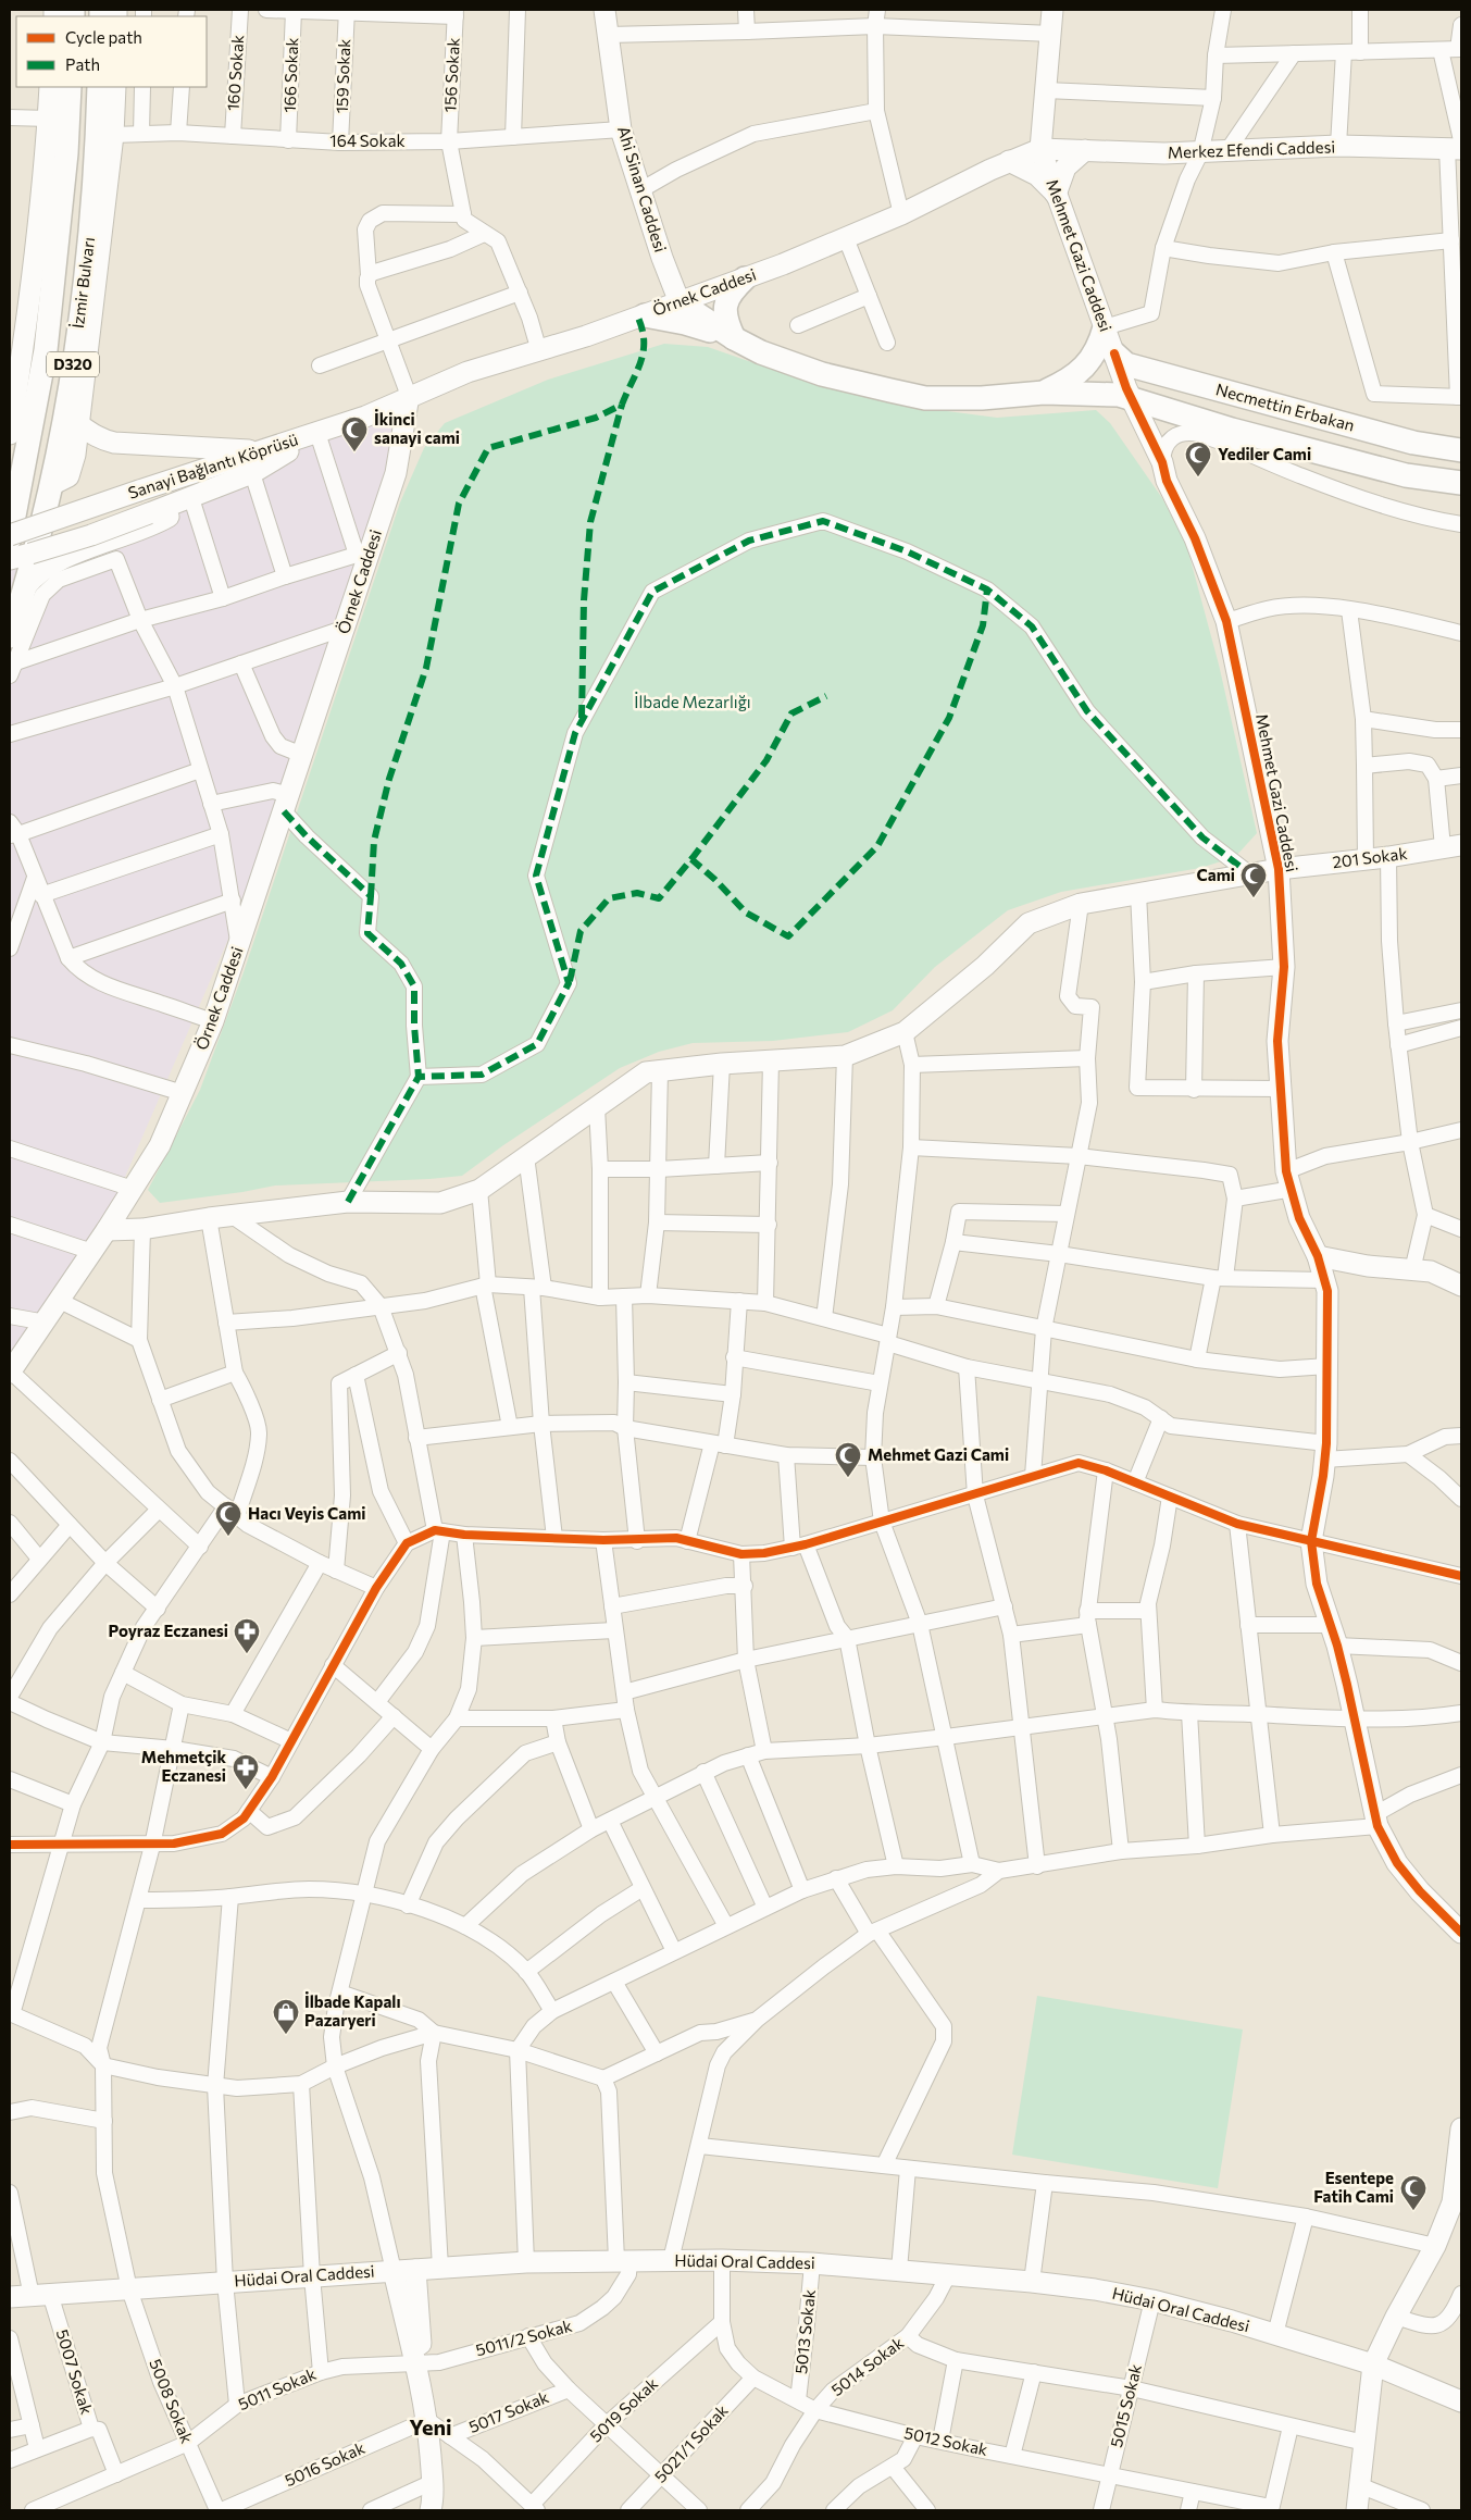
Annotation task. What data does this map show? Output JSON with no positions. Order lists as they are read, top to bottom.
{
  "streets": {
    "main road": ["İzmir Bulvarı", "D320", "Necmettin Erbakan"],
    "street": [
      "160 Sokak",
      "166 Sokak",
      "156 Sokak",
      "159 Sokak",
      "164 Sokak",
      "Merkez Efendi Caddesi",
      "Ahi Sinan Caddesi",
      "Mehmet Gazi Caddesi",
      "Örnek Caddesi",
      "Sanayi Bağlantı Köprüsü",
      "201 Sokak",
      "Hüdai Oral Caddesi",
      "5013 Sokak",
      "5011/2 Sokak",
      "5014 Sokak",
      "5007 Sokak",
      "5011 Sokak",
      "5008 Sokak",
      "5015 Sokak",
      "5019 Sokak",
      "5017 Sokak",
      "5012 Sokak",
      "5021/1 Sokak",
      "5016 Sokak"
    ]
  },
  "crossings": [
    ["160 Sokak", "164 Sokak"],
    ["166 Sokak", "164 Sokak"],
    ["156 Sokak", "164 Sokak"],
    ["159 Sokak", "164 Sokak"],
    ["164 Sokak", "Ahi Sinan Caddesi"],
    ["Merkez Efendi Caddesi", "Mehmet Gazi Caddesi"],
    ["Merkez Efendi Caddesi", "Örnek Caddesi"],
    ["Ahi Sinan Caddesi", "Örnek Caddesi"],
    ["Mehmet Gazi Caddesi", "Örnek Caddesi"],
    ["Mehmet Gazi Caddesi", "Necmettin Erbakan"],
    ["Mehmet Gazi Caddesi", "201 Sokak"],
    ["İzmir Bulvarı", "Sanayi Bağlantı Köprüsü"],
    ["Örnek Caddesi", "201 Sokak"],
    ["Hüdai Oral Caddesi", "5013 Sokak"],
    ["Hüdai Oral Caddesi", "5011/2 Sokak"],
    ["Hüdai Oral Caddesi", "5014 Sokak"],
    ["Hüdai Oral Caddesi", "5007 Sokak"],
    ["Hüdai Oral Caddesi", "5008 Sokak"],
    ["Hüdai Oral Caddesi", "5015 Sokak"],
    ["Hüdai Oral Caddesi", "5012 Sokak"],
    ["5013 Sokak", "5012 Sokak"],
    ["5011/2 Sokak", "5011 Sokak"],
    ["5014 Sokak", "5012 Sokak"],
    ["5007 Sokak", "5011 Sokak"],
    ["5011 Sokak", "5008 Sokak"],
    ["5015 Sokak", "5012 Sokak"],
    ["5019 Sokak", "5012 Sokak"],
    ["5012 Sokak", "5021/1 Sokak"]
  ],
  "districts": ["Yeni"],
  "parks": ["İlbade Mezarlığı"],
  "places": {
    "mosque": [
      "İkinci sanayi cami",
      "Yediler Cami",
      "Cami",
      "Mehmet Gazi Cami",
      "Hacı Veyis Cami",
      "Esentepe Fatih Cami"
    ],
    "pharmacy": ["Poyraz Eczanesi", "Mehmetçik Eczanesi"],
    "shop": ["İlbade Kapalı Pazaryeri"]
  },
  "legend": ["Cycle path", "Path"]
}
